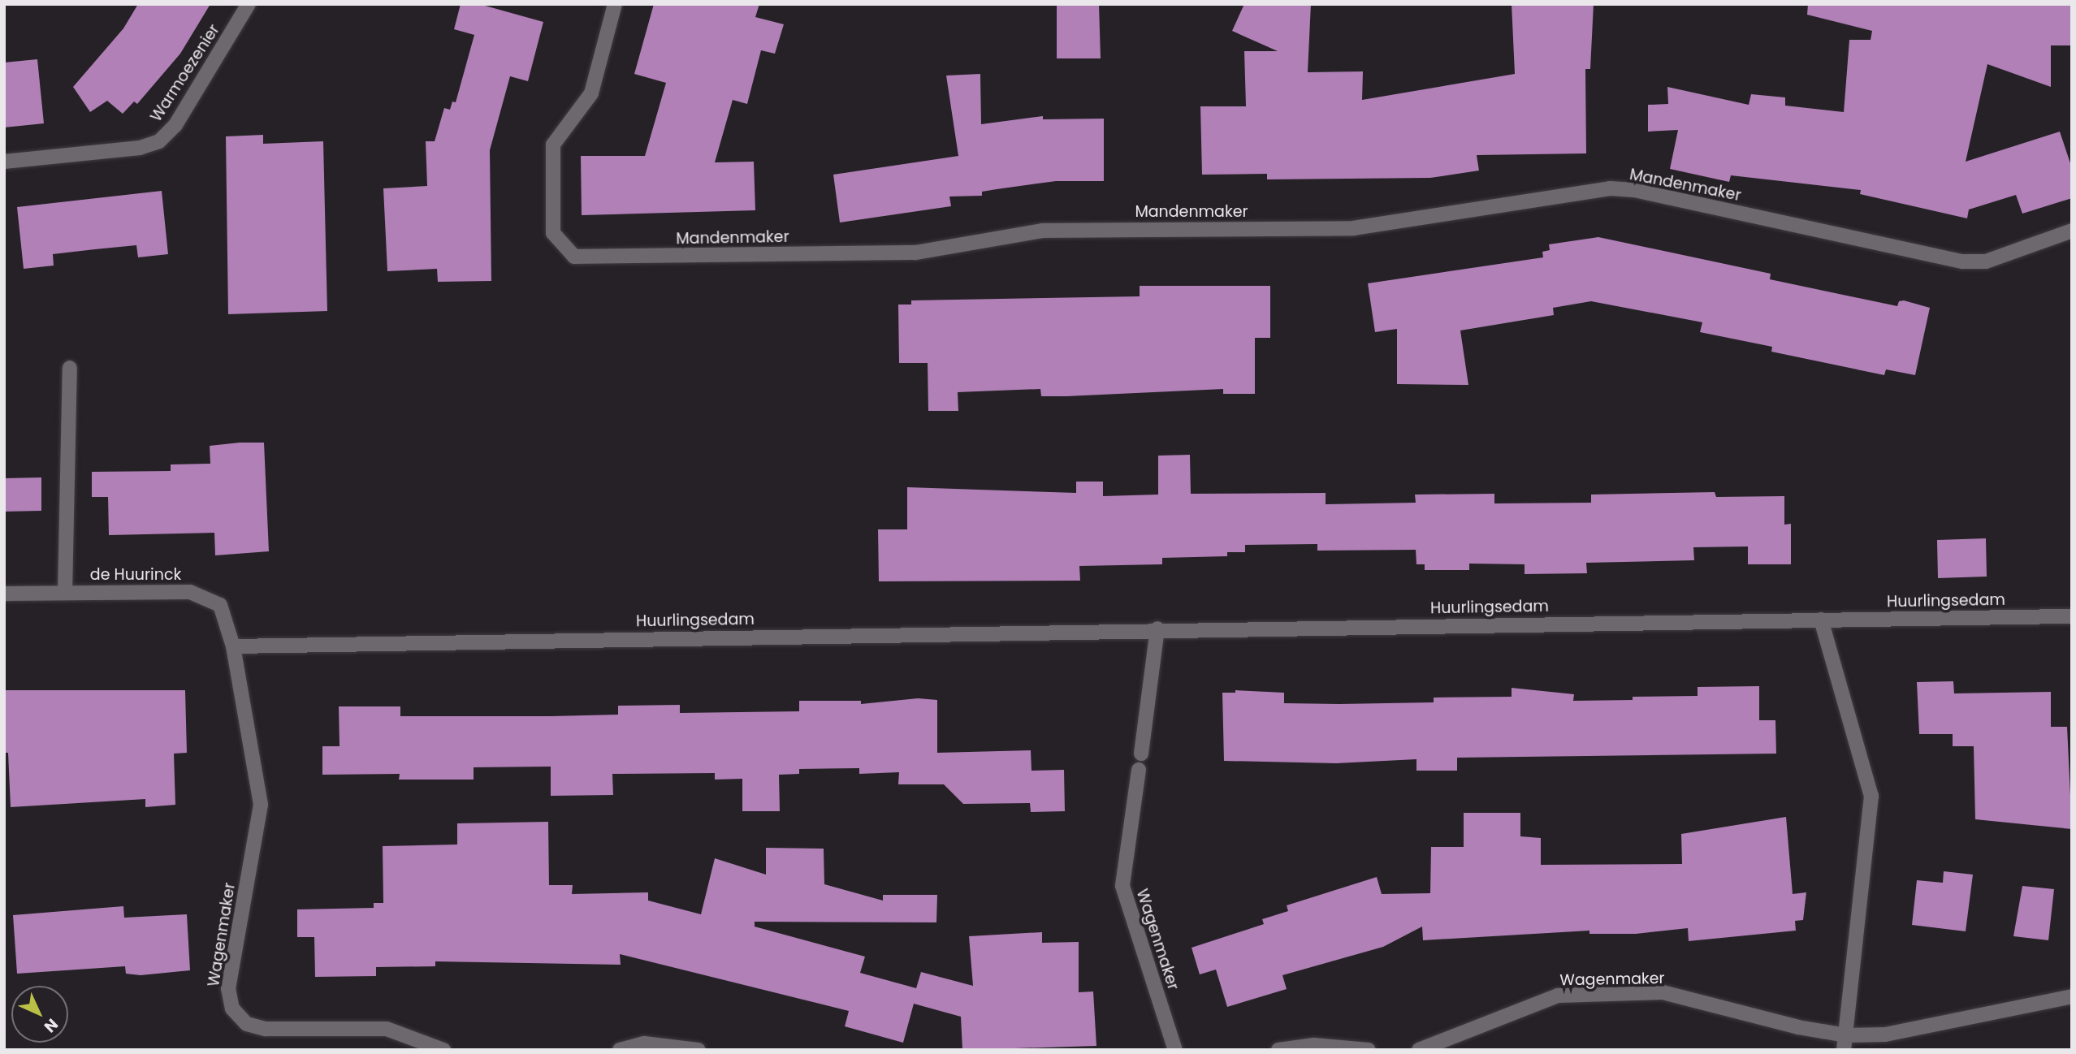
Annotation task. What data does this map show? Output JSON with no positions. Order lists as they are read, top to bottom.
{
  "streets": {
    "street": [
      "Warmoezenier",
      "Mandenmaker",
      "de Huurinck",
      "Huurlingsedam",
      "Wagenmaker"
    ]
  },
  "crossings": [
    ["de Huurinck", "Huurlingsedam"],
    ["de Huurinck", "Wagenmaker"],
    ["Huurlingsedam", "Wagenmaker"]
  ],
  "north": "bottom right"
}
